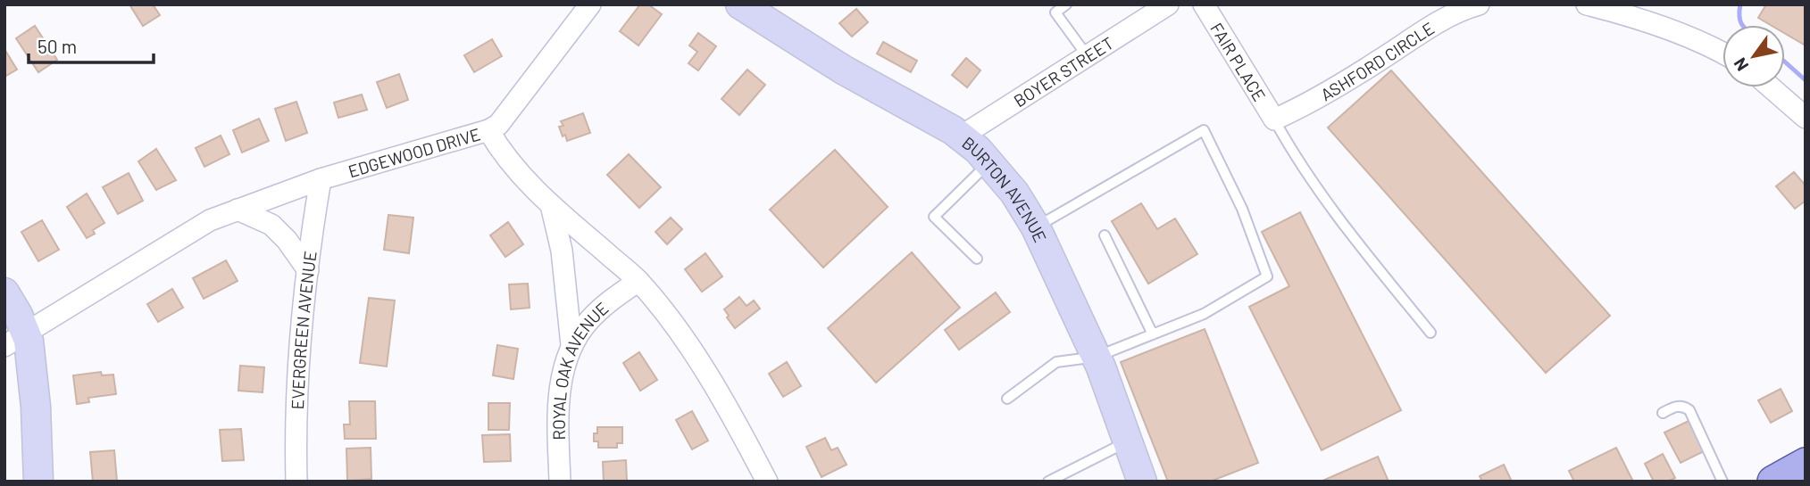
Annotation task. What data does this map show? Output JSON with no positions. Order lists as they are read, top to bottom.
{
  "streets": {
    "street": [
      "ASHFORD CIRCLE",
      "FAIR PLACE",
      "BOYER STREET",
      "EDGEWOOD DRIVE",
      "BURTON AVENUE",
      "EVERGREEN AVENUE",
      "ROYAL OAK AVENUE"
    ]
  },
  "crossings": [
    ["ASHFORD CIRCLE", "FAIR PLACE"],
    ["BOYER STREET", "BURTON AVENUE"],
    ["EDGEWOOD DRIVE", "EVERGREEN AVENUE"],
    ["EDGEWOOD DRIVE", "ROYAL OAK AVENUE"]
  ],
  "scale_bar": "50 m",
  "north": "bottom left"
}
